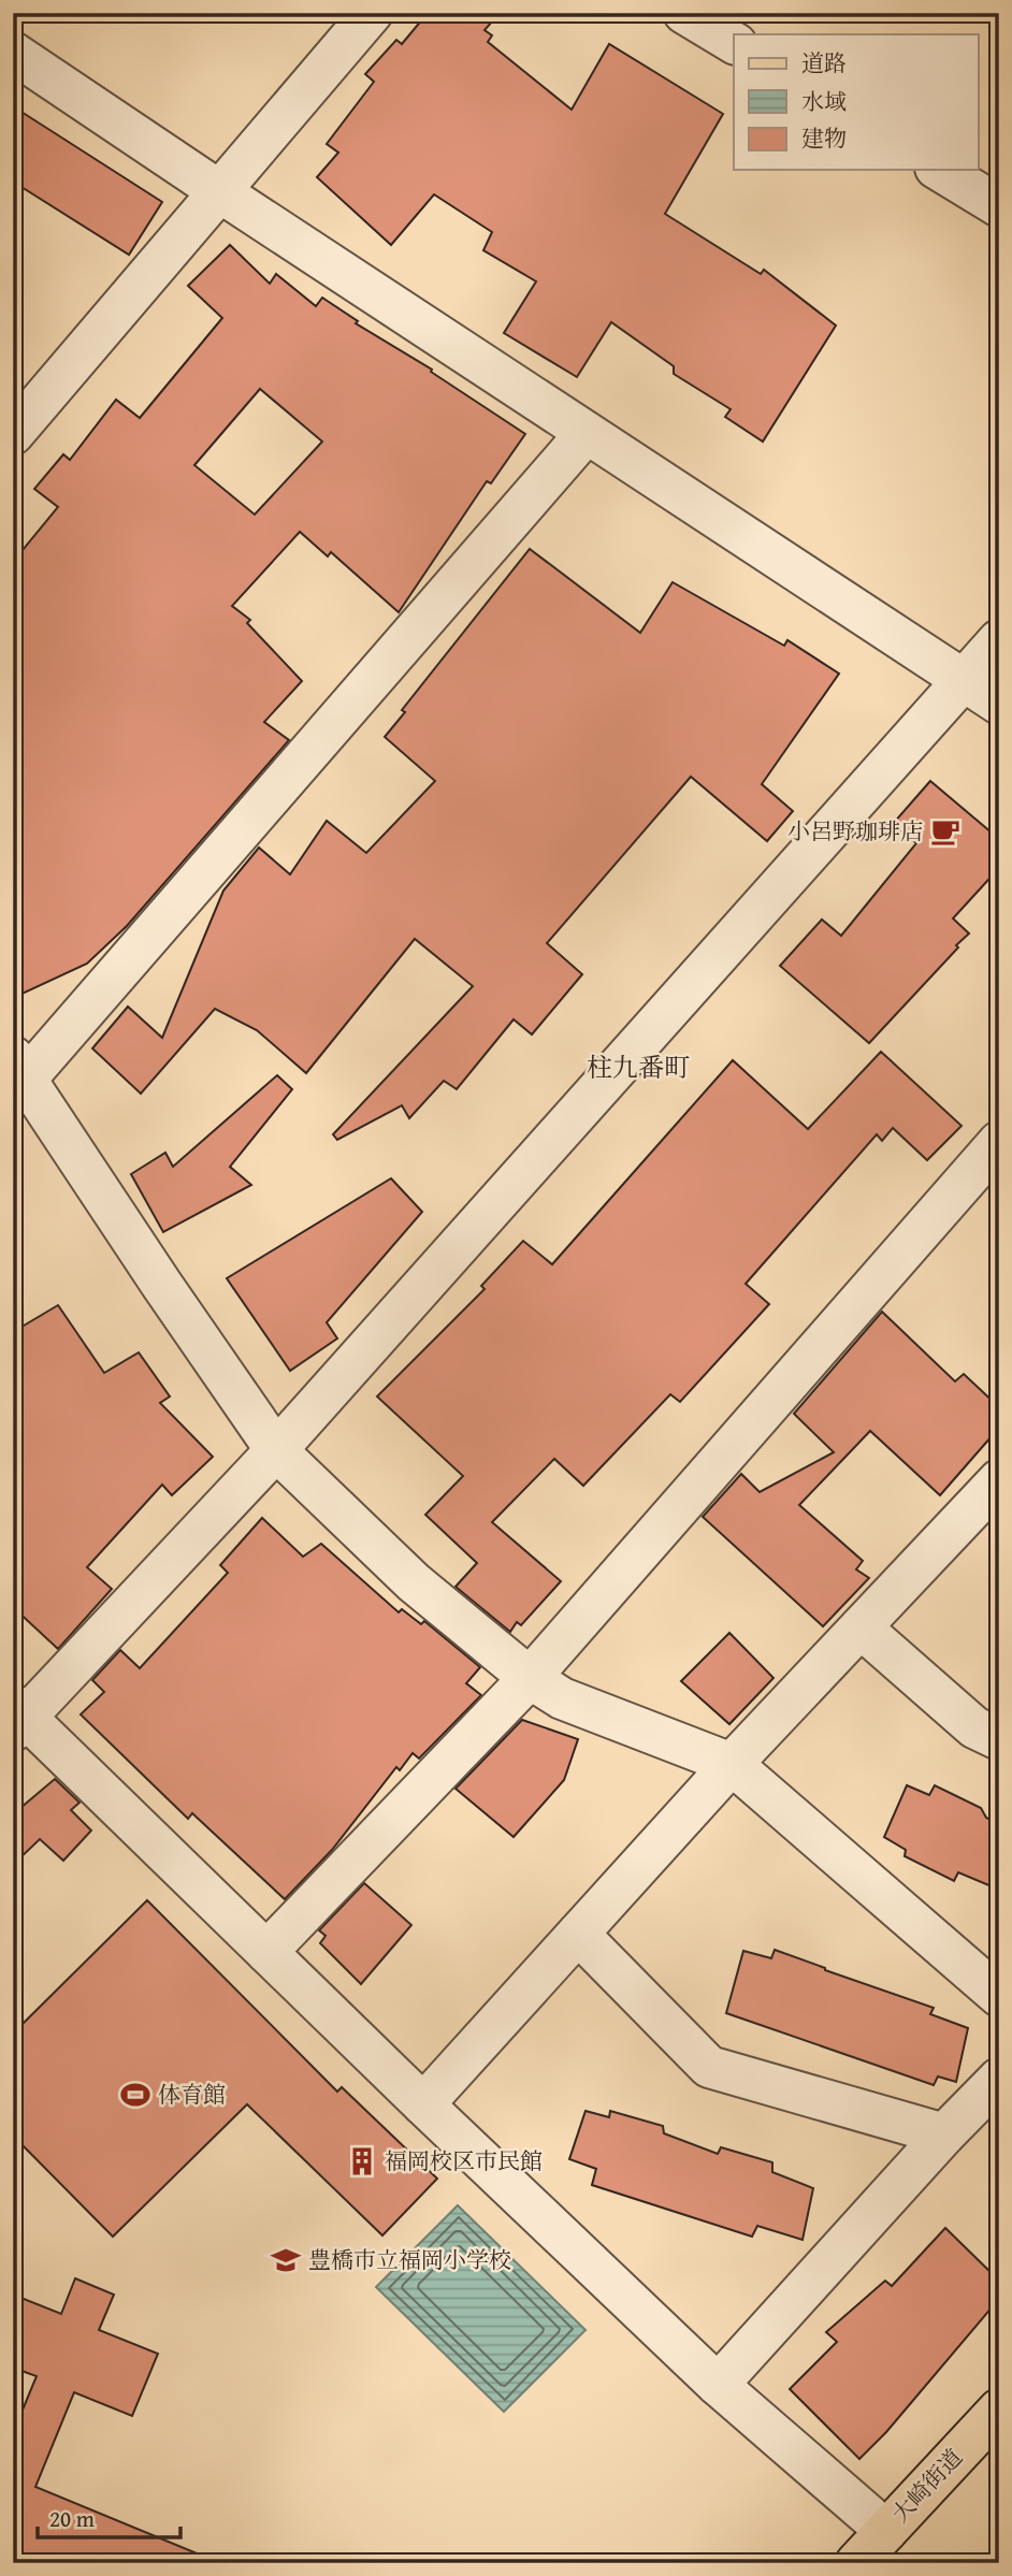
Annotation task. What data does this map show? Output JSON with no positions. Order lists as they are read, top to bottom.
{
  "streets": {
    "main road": ["大崎街道"]
  },
  "districts": ["柱九番町"],
  "places": {
    "cafe": ["小呂野珈琲店"],
    "sports": ["体育館"],
    "building": ["福岡校区市民館"],
    "school or university": ["豊橋市立福岡小学校"]
  },
  "legend": ["道路", "水域", "建物"],
  "scale_bar": "20 m"
}
